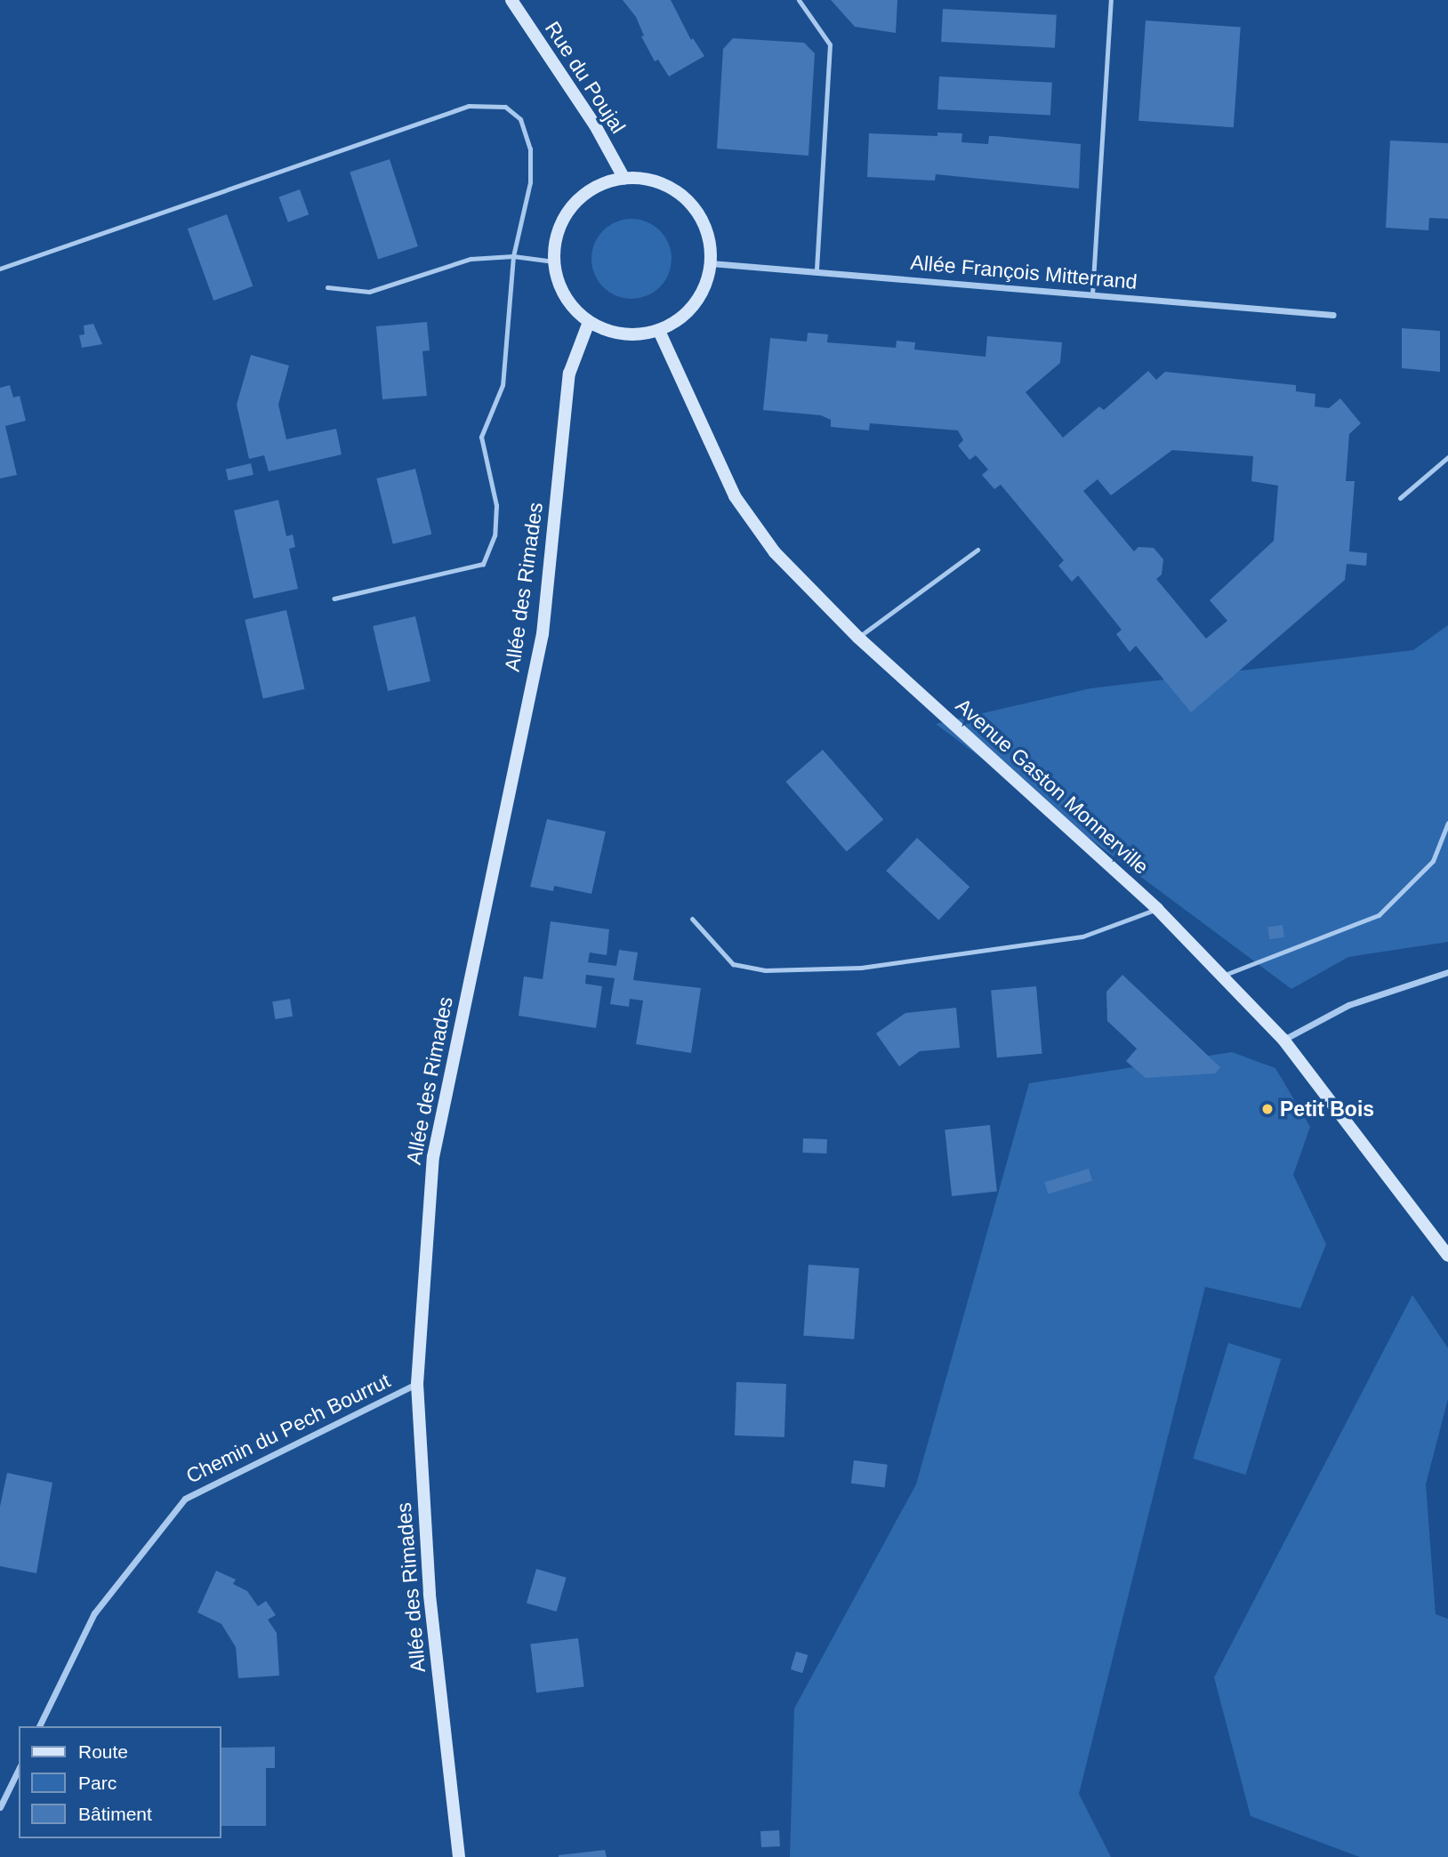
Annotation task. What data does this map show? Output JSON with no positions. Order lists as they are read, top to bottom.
{
  "streets": {
    "main road": ["Rue du Poujal", "Allée des Rimades", "Avenue Gaston Monnerville"],
    "street": ["Allée François Mitterrand", "Chemin du Pech Bourrut"]
  },
  "crossings": [
    ["Rue du Poujal", "Allée François Mitterrand"],
    ["Rue du Poujal", "Allée des Rimades"],
    ["Rue du Poujal", "Avenue Gaston Monnerville"],
    ["Allée François Mitterrand", "Allée des Rimades"],
    ["Allée François Mitterrand", "Avenue Gaston Monnerville"],
    ["Allée des Rimades", "Avenue Gaston Monnerville"],
    ["Allée des Rimades", "Chemin du Pech Bourrut"]
  ],
  "places": ["Petit Bois"],
  "legend": ["Route", "Parc", "Bâtiment"]
}
